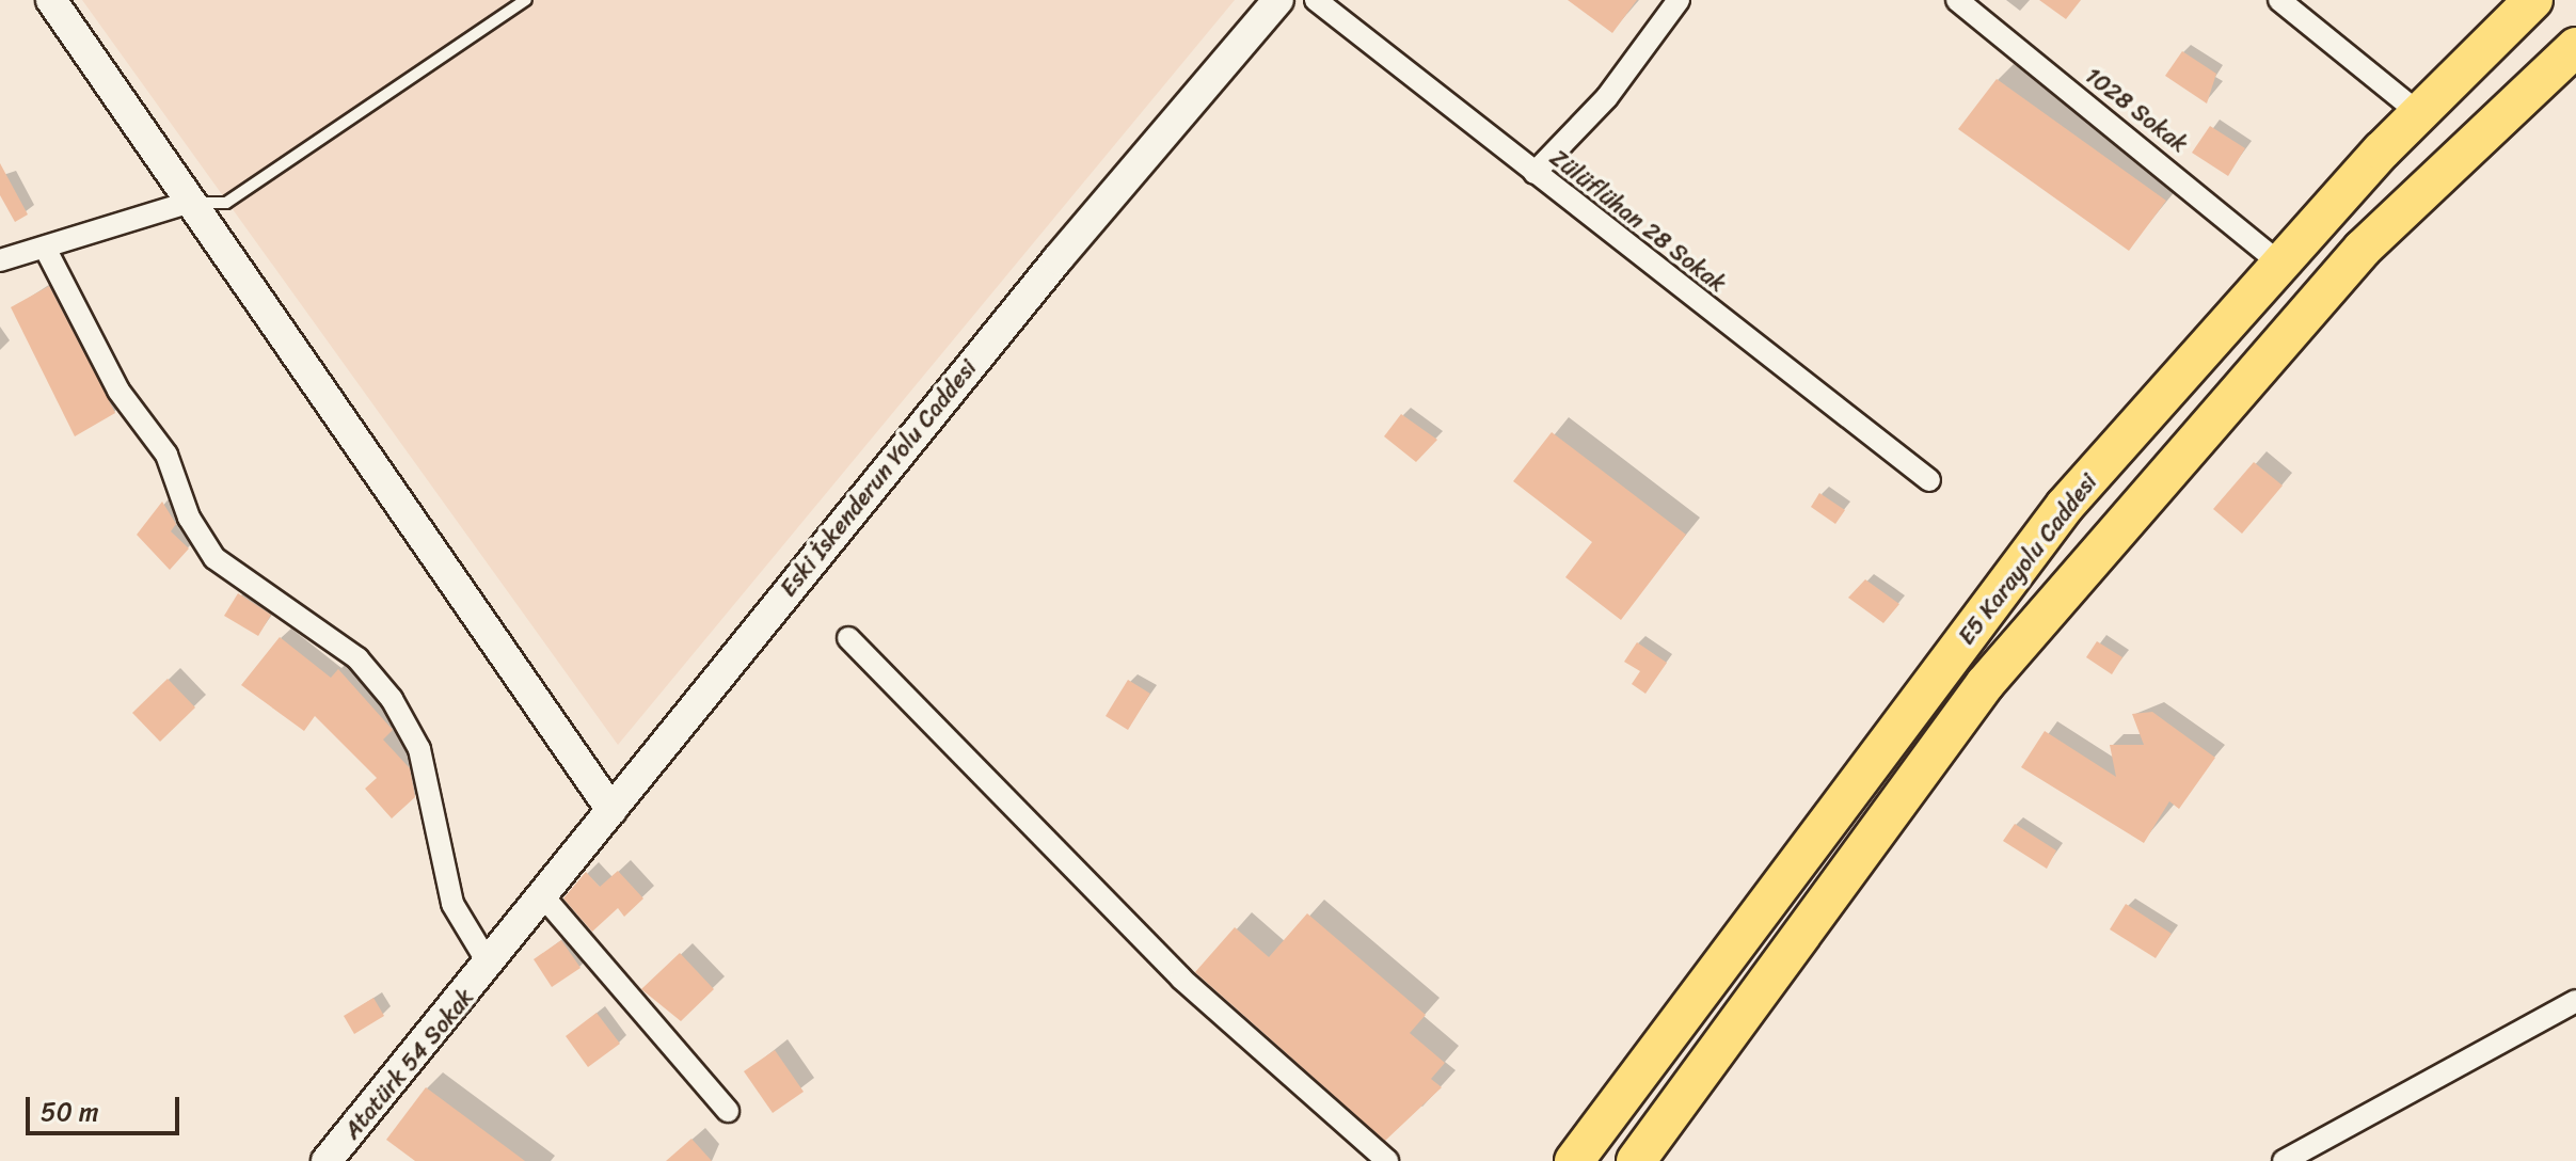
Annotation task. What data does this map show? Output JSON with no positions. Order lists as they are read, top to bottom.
{
  "streets": {
    "highway": ["E5 Karayolu Caddesi"],
    "street": [
      "1028 Sokak",
      "Zülüflühan 28 Sokak",
      "Eski İskenderun Yolu Caddesi",
      "Atatürk 54 Sokak"
    ]
  },
  "crossings": [
    ["1028 Sokak", "E5 Karayolu Caddesi"],
    ["Eski İskenderun Yolu Caddesi", "Atatürk 54 Sokak"]
  ],
  "scale_bar": "50 m"
}
